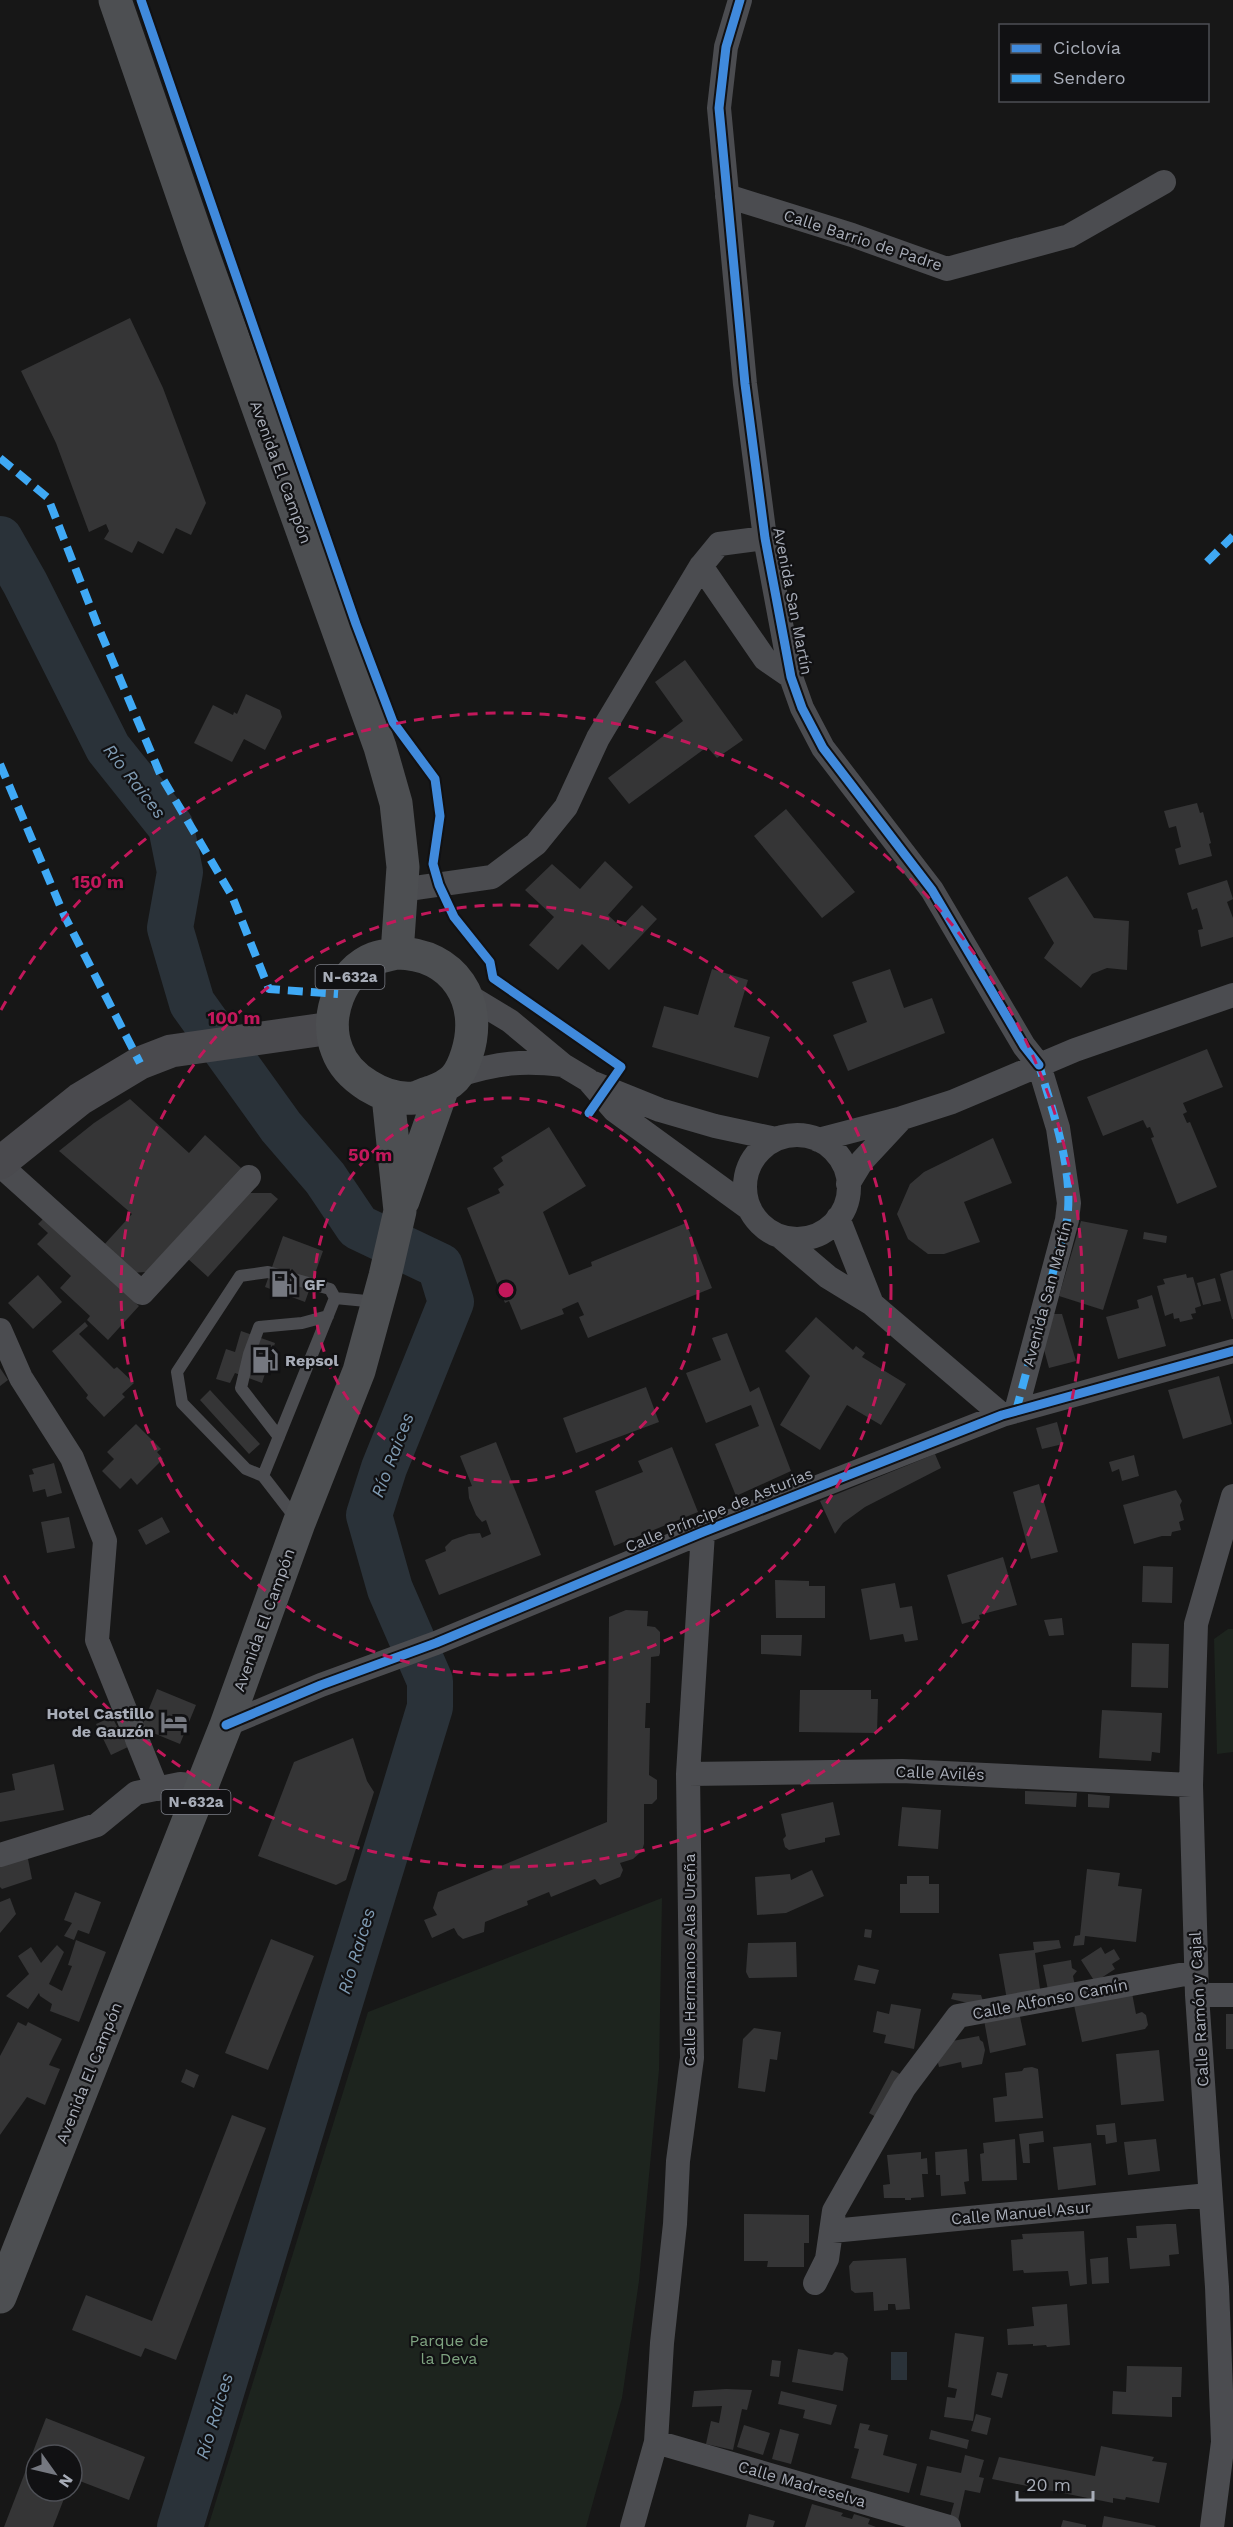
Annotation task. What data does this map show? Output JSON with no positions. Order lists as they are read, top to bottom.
{
  "streets": {
    "main road": ["Avenida El Campón", "N-632a"],
    "street": [
      "Calle Barrio de Padre",
      "Avenida San Martín",
      "Calle Príncipe de Asturias",
      "Calle Avilés",
      "Calle Hermanos Alas Ureña",
      "Calle Alfonso Camín",
      "Calle Ramón y Cajal",
      "Calle Manuel Asur",
      "Calle Madreselva"
    ]
  },
  "crossings": [
    ["Calle Barrio de Padre", "Avenida San Martín"],
    ["Avenida El Campón", "N-632a"],
    ["Avenida El Campón", "Calle Príncipe de Asturias"],
    ["Avenida San Martín", "Calle Príncipe de Asturias"],
    ["Calle Príncipe de Asturias", "Calle Hermanos Alas Ureña"],
    ["Calle Avilés", "Calle Hermanos Alas Ureña"],
    ["Calle Avilés", "Calle Ramón y Cajal"],
    ["Calle Hermanos Alas Ureña", "Calle Madreselva"],
    ["Calle Alfonso Camín", "Calle Ramón y Cajal"],
    ["Calle Alfonso Camín", "Calle Manuel Asur"],
    ["Calle Ramón y Cajal", "Calle Manuel Asur"]
  ],
  "water": ["Río Raices"],
  "parks": ["Parque de la Deva"],
  "places": {
    "fuel station": ["GF", "Repsol"],
    "hotel": ["Hotel Castillo de Gauzón"]
  },
  "legend": ["Ciclovía", "Sendero"],
  "scale_bar": "20 m",
  "north": "bottom right",
  "rings": ["150 m", "100 m", "50 m"]
}
